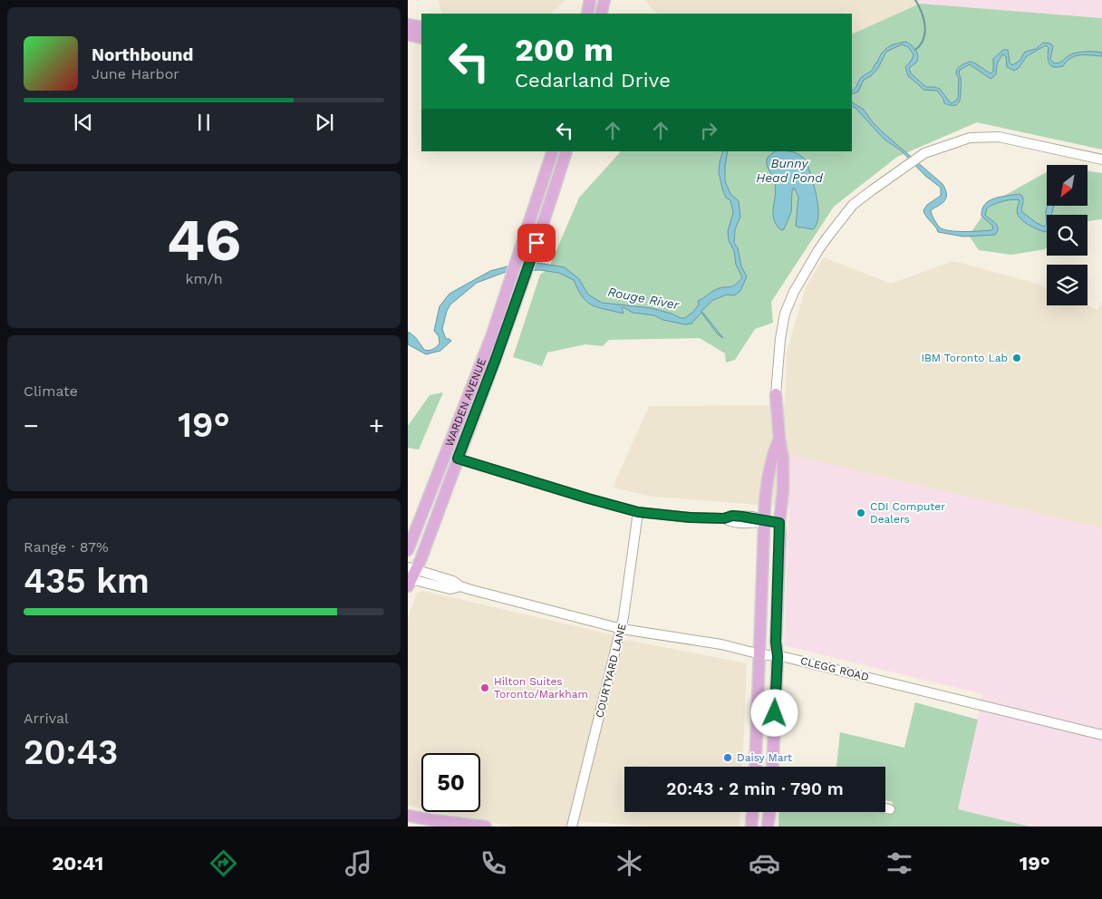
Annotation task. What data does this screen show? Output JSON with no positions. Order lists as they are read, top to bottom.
{
  "streets": {
    "main road": ["WARDEN AVENUE"],
    "street": ["CLEGG ROAD", "COURTYARD LANE"]
  },
  "crossings": [
    ["WARDEN AVENUE", "CLEGG ROAD"],
    ["CLEGG ROAD", "COURTYARD LANE"]
  ],
  "water": ["Bunny Head Pond", "Rouge River"],
  "places": [
    "IBM Toronto Lab",
    "CDI Computer Dealers",
    "Hilton Suites Toronto/Markham",
    "Daisy Mart"
  ],
  "north": "bottom left",
  "page": {
    "turn": ["200 m", "Cedarland Drive"],
    "song": ["Northbound", "June Harbor"],
    "tile": [
      ["46", "km/h"],
      "Climate",
      ["Range · 87%", "435 km"],
      ["Arrival", "20:43"]
    ],
    "heat": ["−", "19°", "+"],
    "limit": "50",
    "trip": "20:43 · 2 min · 790 m",
    "tabs": ["20:41", "19°"]
  }
}
